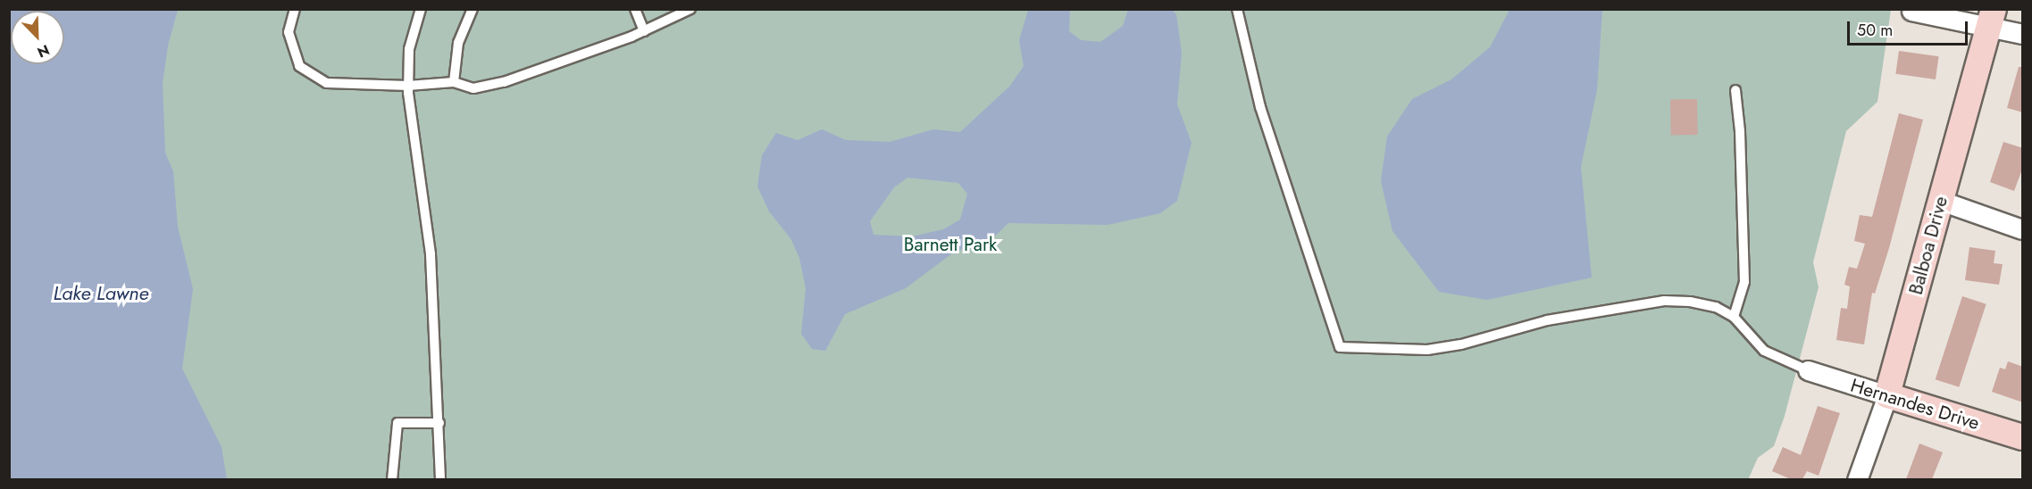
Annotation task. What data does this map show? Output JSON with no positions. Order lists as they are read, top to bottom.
{
  "streets": {
    "street": ["Balboa Drive", "Hernandes Drive"]
  },
  "crossings": [
    ["Balboa Drive", "Hernandes Drive"]
  ],
  "water": ["Lake Lawne"],
  "parks": ["Barnett Park"],
  "scale_bar": "50 m",
  "north": "bottom right"
}
